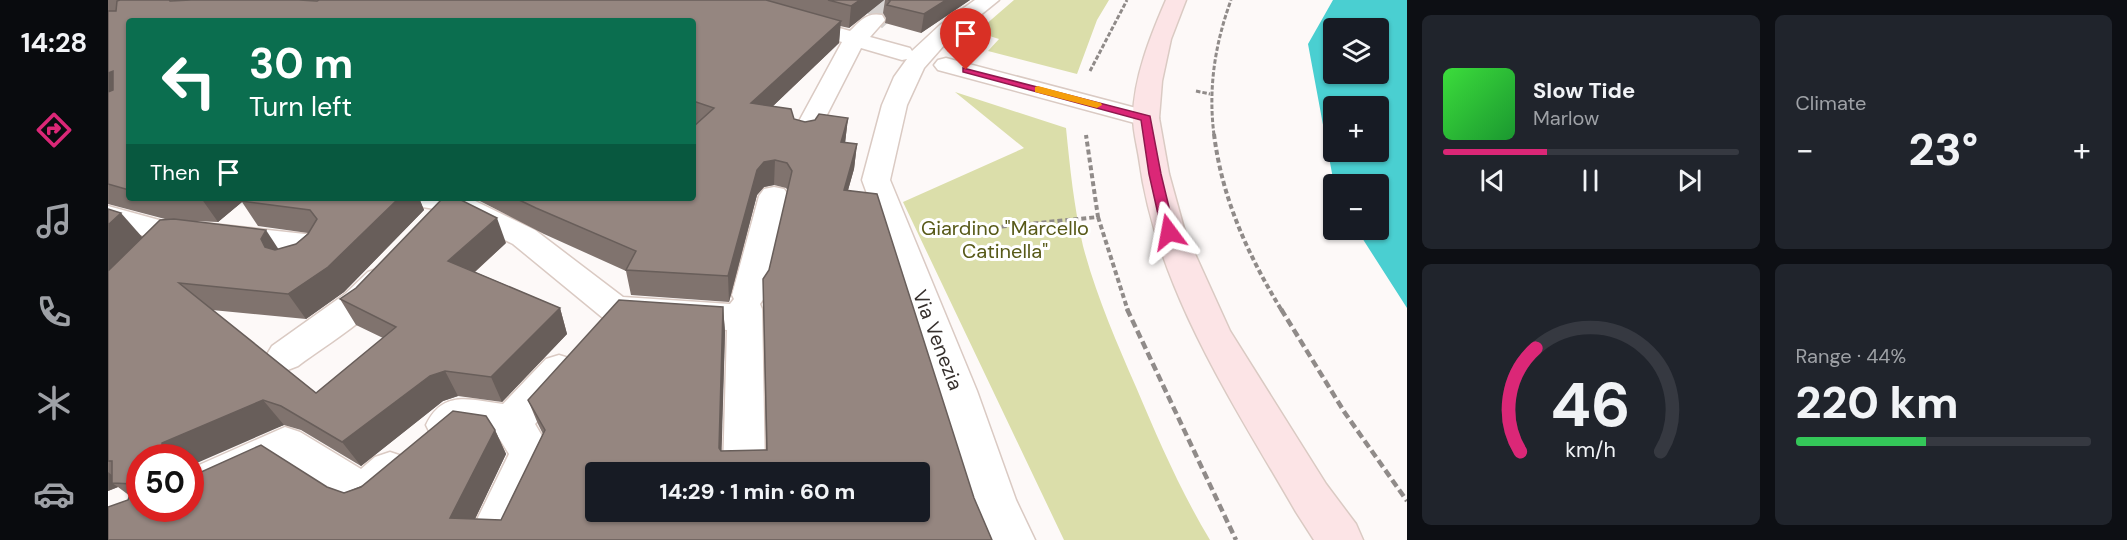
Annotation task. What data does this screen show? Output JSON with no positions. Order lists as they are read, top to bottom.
{
  "streets": {
    "street": ["Via Venezia"]
  },
  "parks": ["Giardino \"Marcello Catinella\""],
  "page": {
    "tabs": "14:28",
    "tile": [
      "Climate",
      ["Range · 44%", "220 km"]
    ],
    "map_buttons": ["+", "−"],
    "turn": ["30 m", "Turn left"],
    "song": ["Slow Tide", "Marlow"],
    "heat": ["−", "23°", "+"],
    "then": "Then",
    "limit": "50",
    "trip": "14:29 · 1 min · 60 m",
    "gauge": ["46", "km/h"]
  }
}
